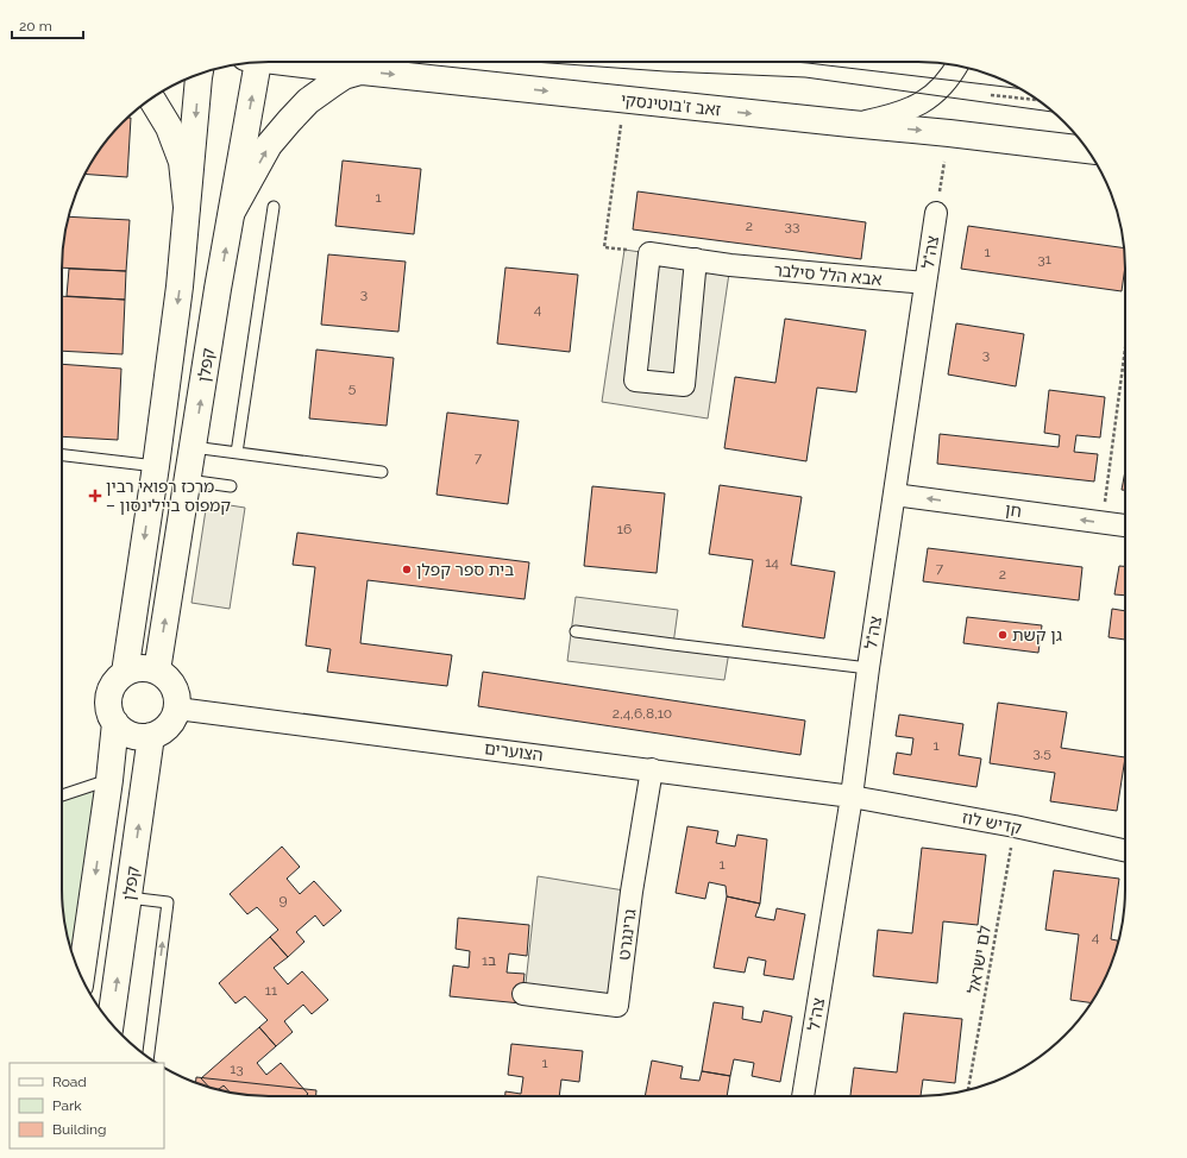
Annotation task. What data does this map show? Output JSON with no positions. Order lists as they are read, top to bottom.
{
  "streets": {
    "street": [
      "זאב ז'בוטינסקי",
      "צה\"ל",
      "אבא הלל סילבר",
      "קפלן",
      "חן",
      "הצוערים",
      "קדיש לוז",
      "גרינגרט"
    ],
    "path": ["לם ישראל"]
  },
  "crossings": [
    ["צה\"ל", "אבא הלל סילבר"],
    ["צה\"ל", "חן"],
    ["צה\"ל", "הצוערים"],
    ["צה\"ל", "קדיש לוז"],
    ["קפלן", "הצוערים"],
    ["הצוערים", "קדיש לוז"],
    ["הצוערים", "גרינגרט"],
    ["קדיש לוז", "לם ישראל"]
  ],
  "one_way": ["זאב ז'בוטינסקי", "חן"],
  "places": {
    "health": ["מרכז רפואי רבין – קמפוס ביילינסון"],
    "other": ["בית ספר קפלן", "גן קשת"]
  },
  "house_numbers": [
    "1",
    "2",
    "33",
    "1",
    "31",
    "3",
    "4",
    "3",
    "5",
    "7",
    "16",
    "14",
    "7",
    "2",
    "2,4,6,8,10",
    "1",
    "3,5",
    "1",
    "9",
    "4",
    "1ב",
    "11",
    "1",
    "13"
  ],
  "legend": ["Road", "Park", "Building"],
  "scale_bar": "20 m"
}
